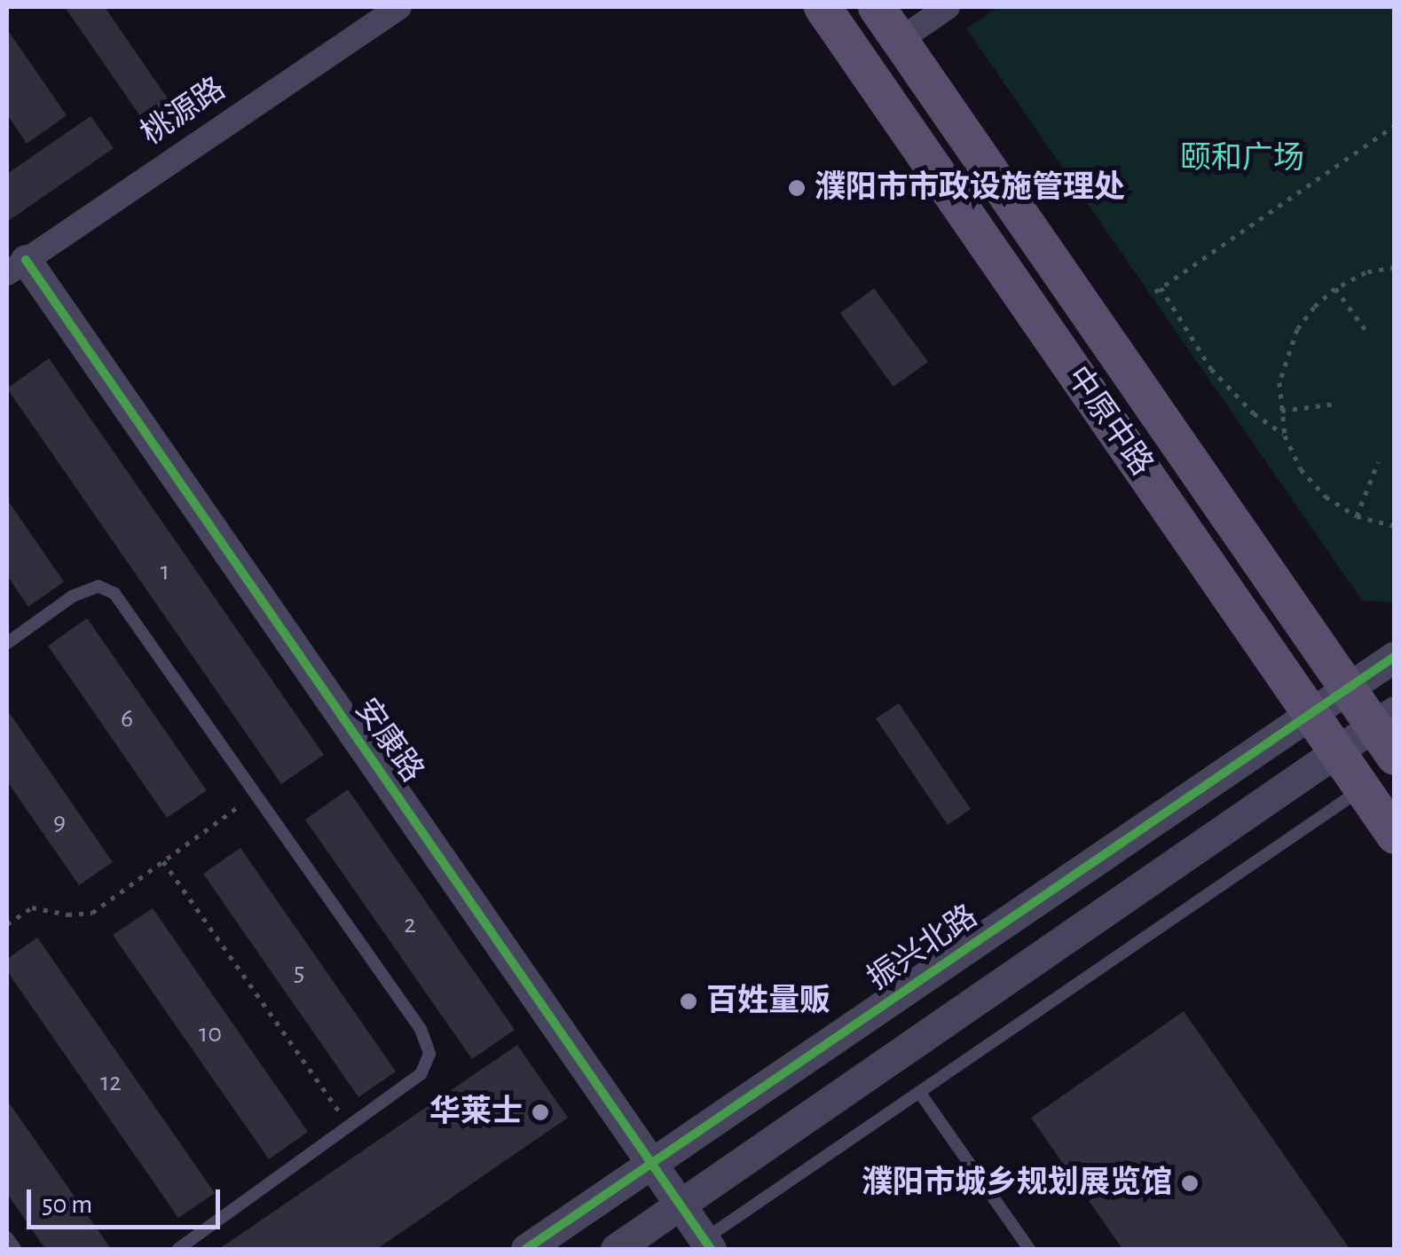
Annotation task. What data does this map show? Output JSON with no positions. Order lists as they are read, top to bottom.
{
  "streets": {
    "main road": ["中原中路"],
    "street": ["桃源路", "安康路", "振兴北路"]
  },
  "crossings": [
    ["桃源路", "安康路"],
    ["中原中路", "振兴北路"],
    ["安康路", "振兴北路"]
  ],
  "parks": ["颐和广场"],
  "places": [
    "濮阳市市政设施管理处",
    "百姓量贩",
    "华莱士",
    "濮阳市城乡规划展览馆"
  ],
  "house_numbers": [
    "1",
    "6",
    "9",
    "2",
    "5",
    "10",
    "12"
  ],
  "scale_bar": "50 m"
}
